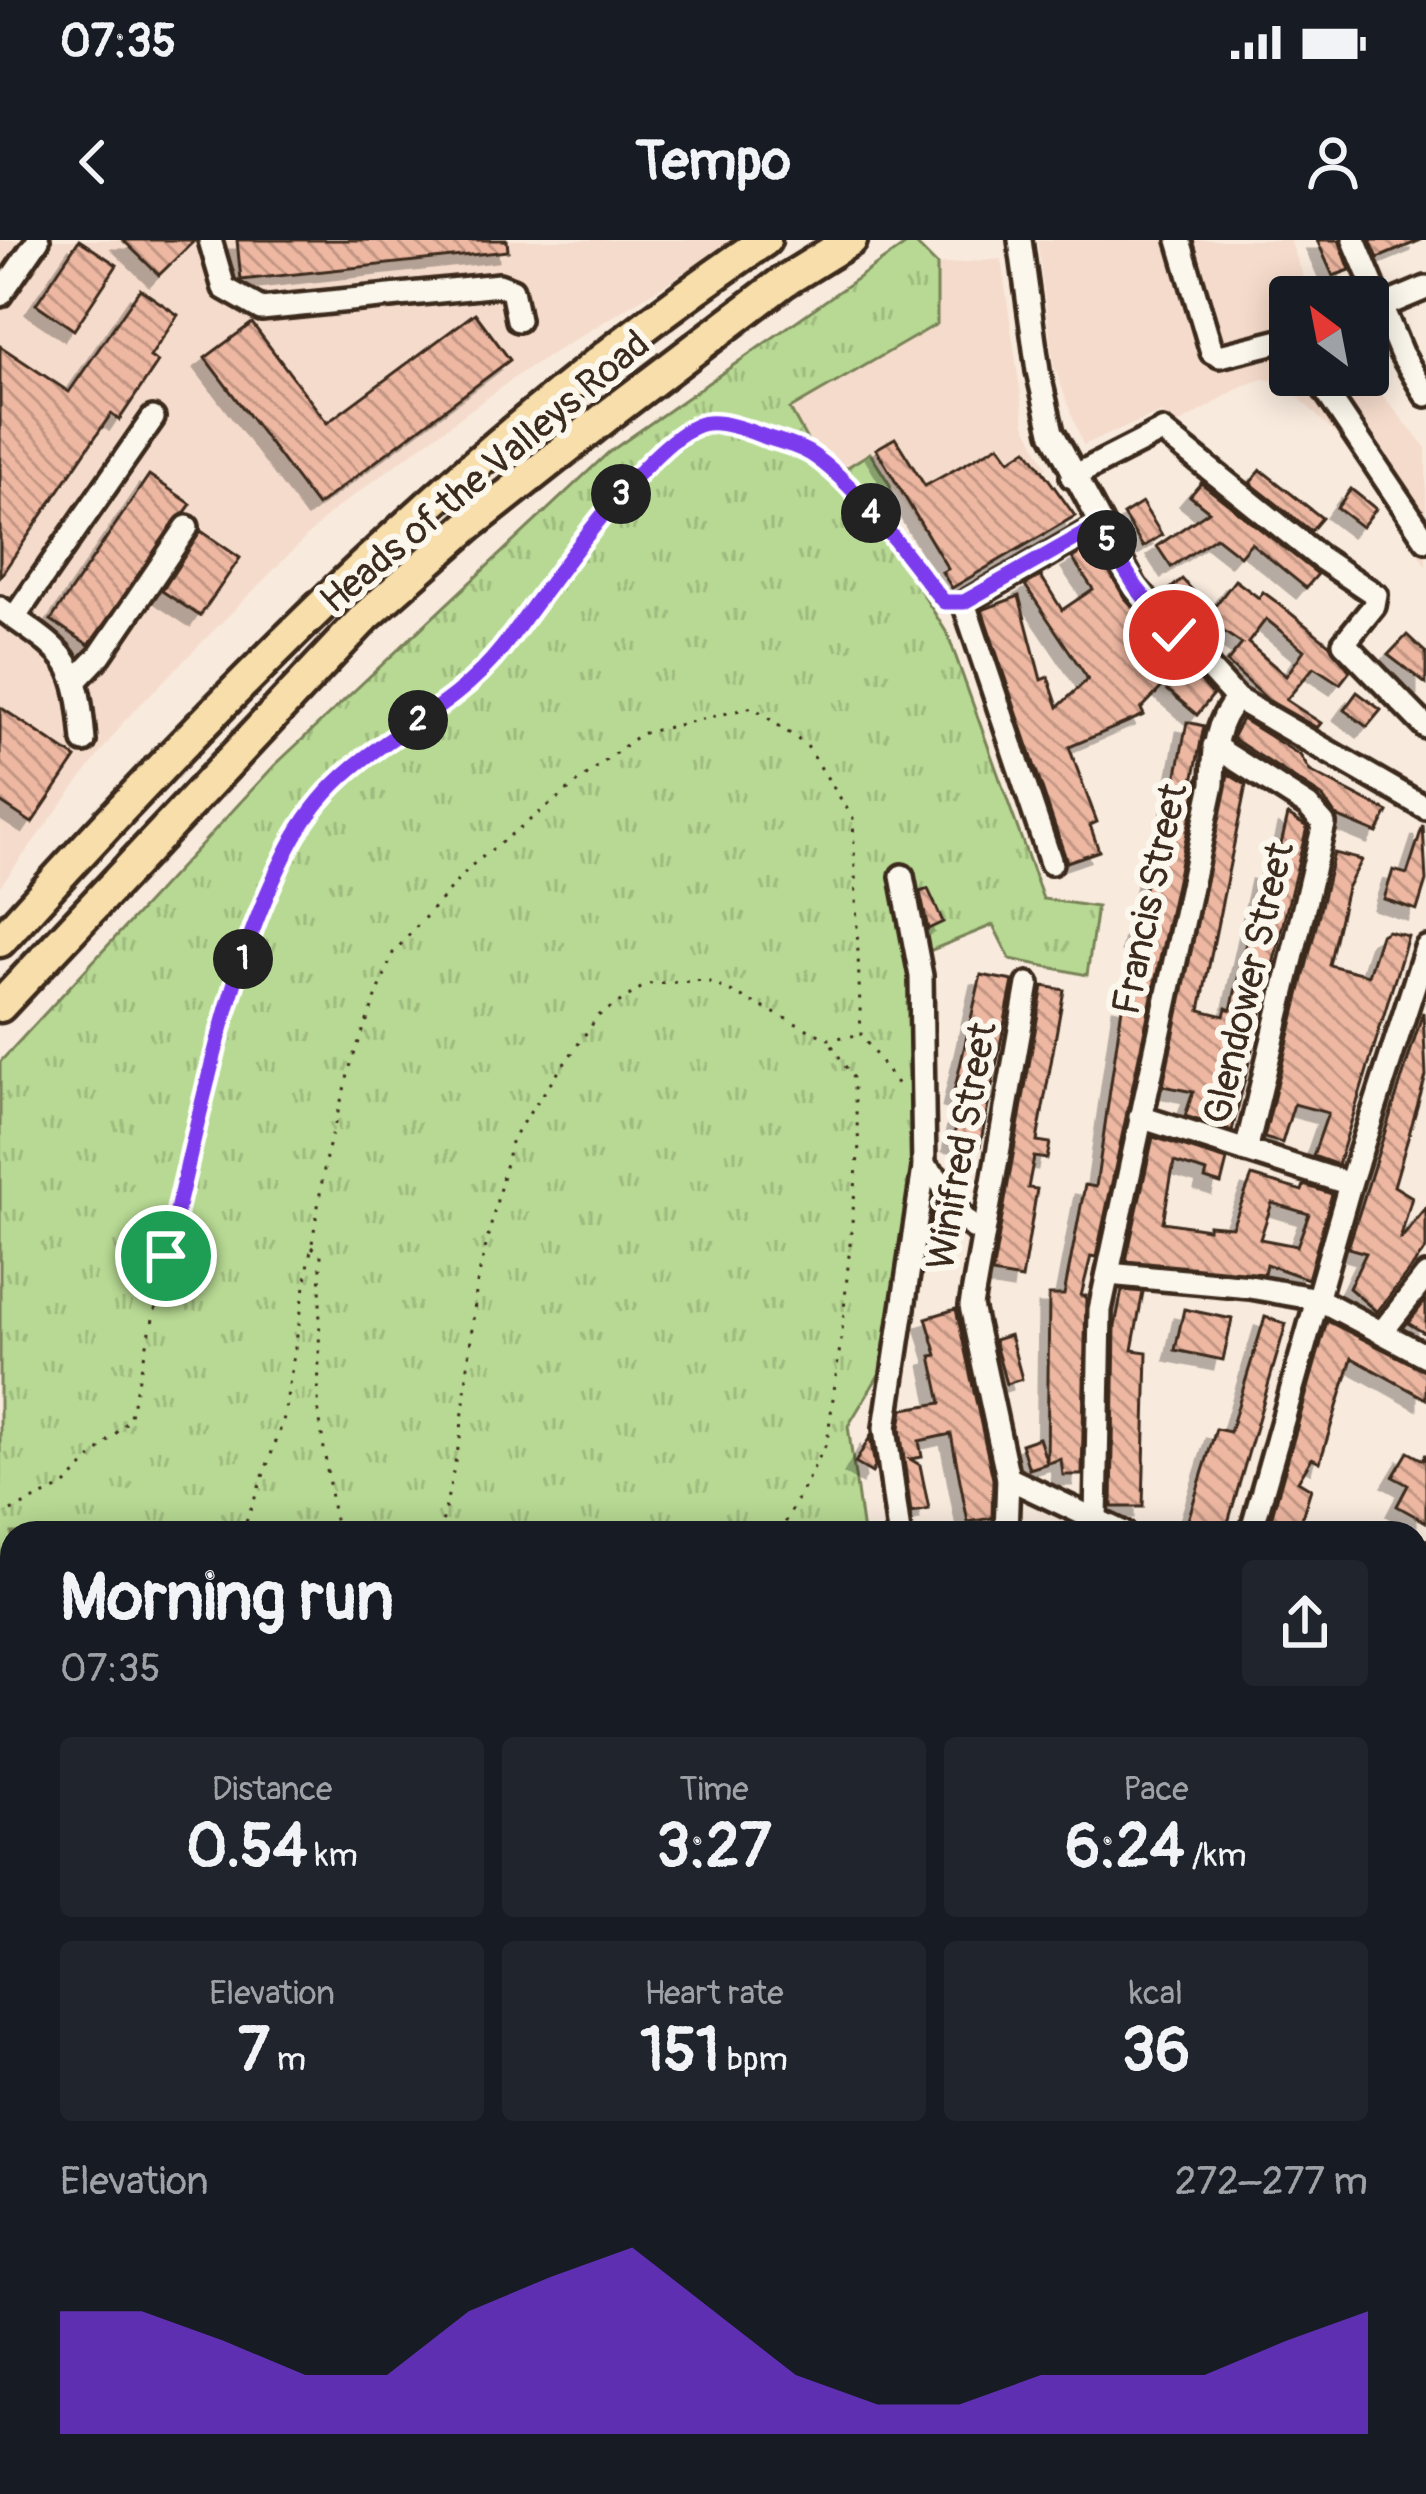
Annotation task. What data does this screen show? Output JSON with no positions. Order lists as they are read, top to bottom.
{
  "streets": {
    "highway": ["Heads of the Valleys Road"],
    "street": ["Francis Street", "Glendower Street", "Winifred Street"]
  },
  "crossings": [
    ["Francis Street", "Glendower Street"]
  ],
  "north": "top left",
  "page": {
    "status": "07:35",
    "header": "Tempo",
    "pins": [
      "3",
      "4",
      "5",
      "2",
      "1"
    ],
    "heading": ["Morning run", "07:35"],
    "stats": [
      ["Distance", "0.54 km"],
      ["Time", "3:27"],
      ["Pace", "6:24 /km"],
      ["Elevation", "7 m"],
      ["Heart rate", "151 bpm"],
      ["kcal", "36"]
    ],
    "chart": ["Elevation", "272–277 m"]
  }
}
